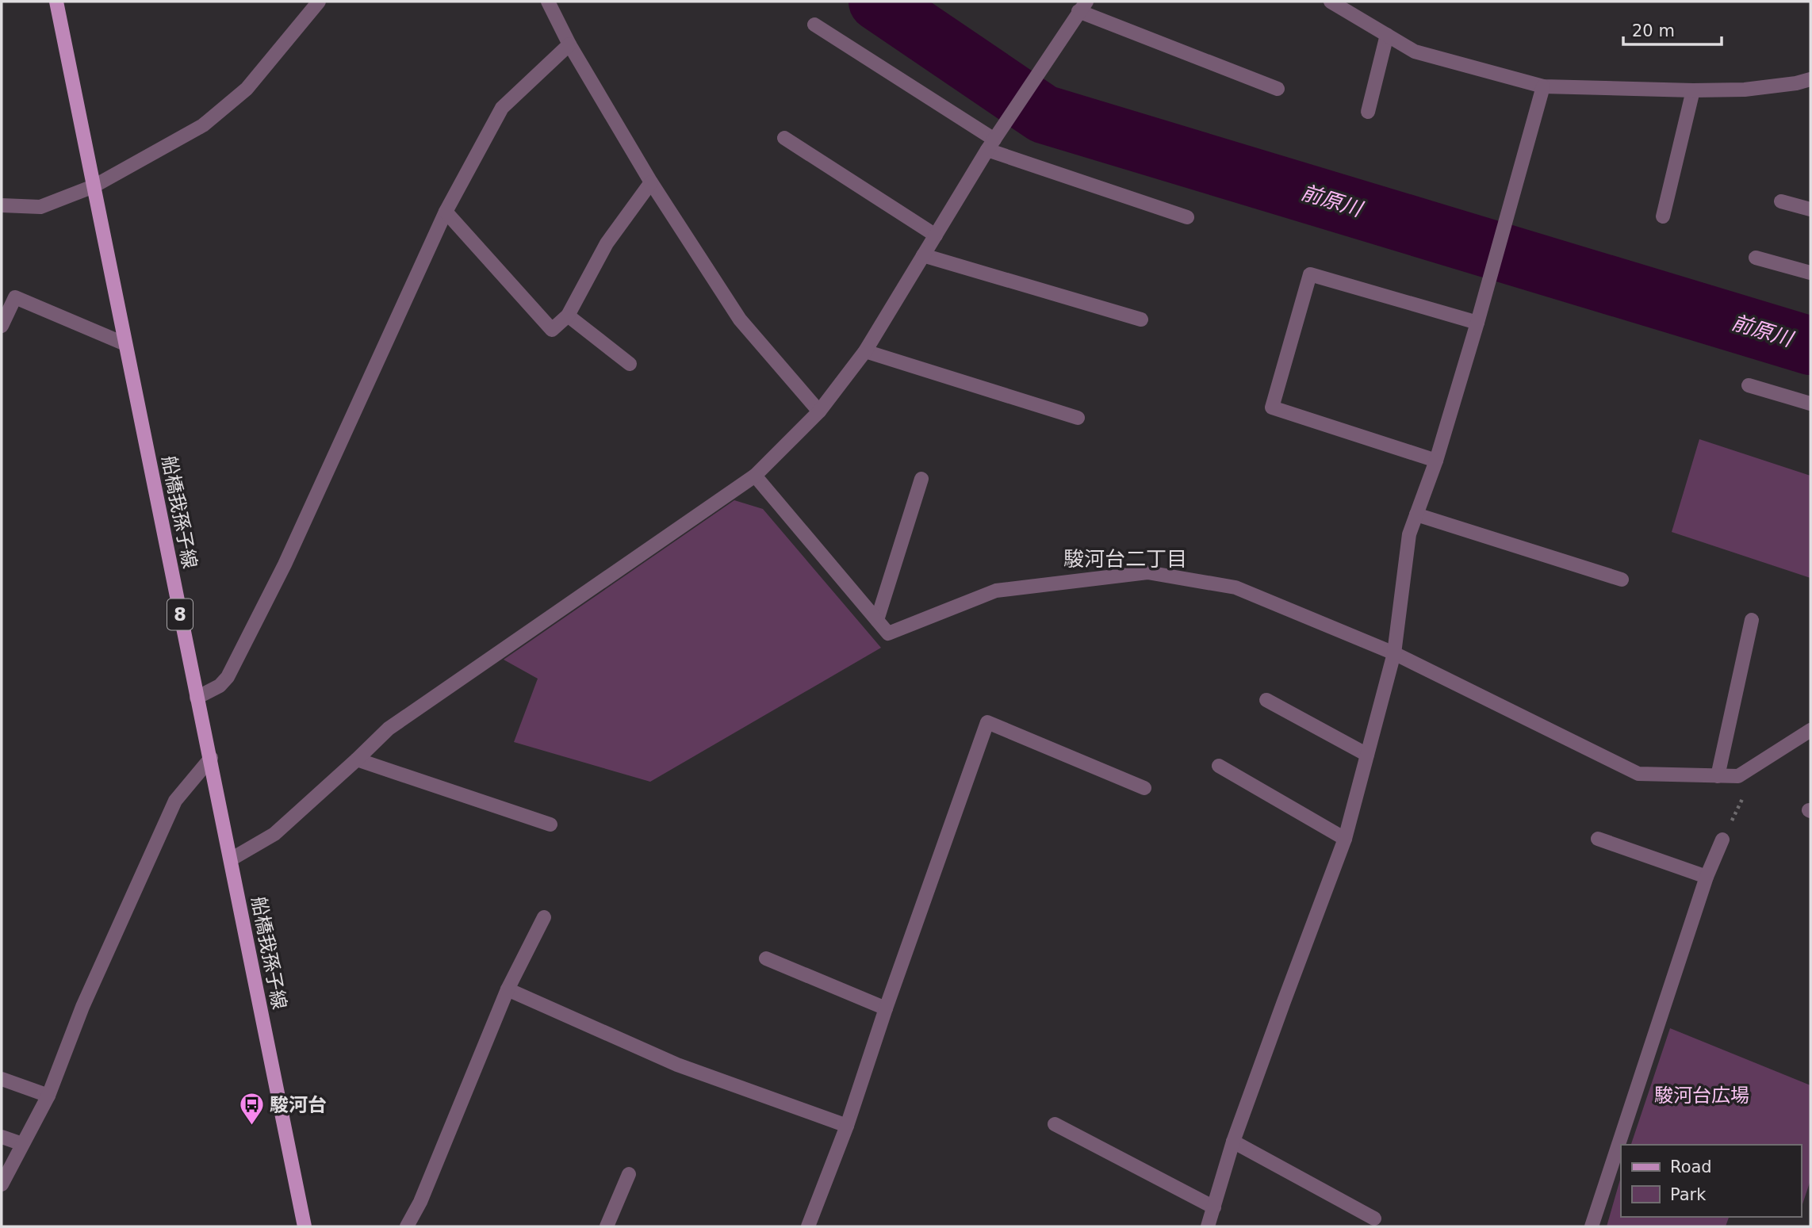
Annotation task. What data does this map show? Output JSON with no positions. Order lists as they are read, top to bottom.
{
  "streets": {
    "main road": ["船橋我孫子線", "8"]
  },
  "districts": ["駿河台二丁目"],
  "water": ["前原川"],
  "parks": ["駿河台広場"],
  "places": {
    "bus stop": ["駿河台"]
  },
  "legend": ["Road", "Park"],
  "scale_bar": "20 m"
}
